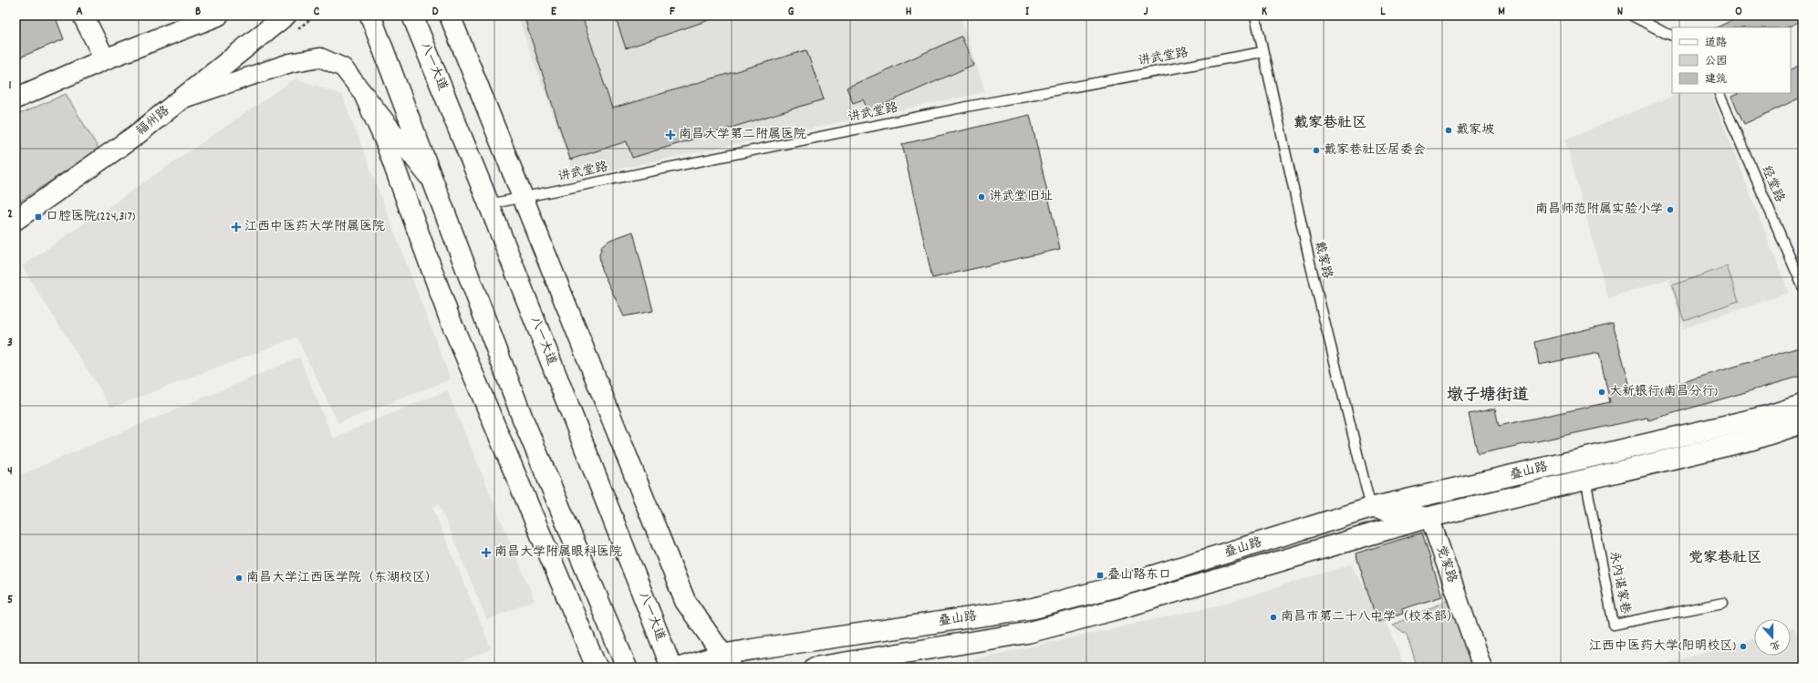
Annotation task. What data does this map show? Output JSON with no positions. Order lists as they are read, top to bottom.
{
  "streets": {
    "main road": ["八一大道", "福州路", "叠山路"],
    "street": ["党家路"],
    "lane": [
      "讲武堂路",
      "经堂路",
      "戴家路",
      "永内谌家巷"
    ]
  },
  "crossings": [
    ["讲武堂路", "八一大道"],
    ["讲武堂路", "戴家路"],
    ["戴家路", "叠山路"],
    ["叠山路", "党家路"],
    ["叠山路", "永内谌家巷"]
  ],
  "districts": ["戴家巷社区", "墩子塘街道", "党家巷社区"],
  "places": {
    "other": [
      "戴家坡",
      "戴家巷社区居委会",
      "讲武堂旧址",
      "南昌师范附属实验小学",
      "大新银行(南昌分行)",
      "南昌大学江西医学院（东湖校区）",
      "南昌市第二十八中学（校本部）",
      "江西中医药大学(阳明校区)"
    ],
    "health": ["南昌大学第二附属医院", "江西中医药大学附属医院", "南昌大学附属眼科医院"],
    "transit": ["口腔医院(224,317)", "叠山路东口"]
  },
  "legend": ["道路", "公园", "建筑"],
  "north": "bottom",
  "grid": {
    "columns": [
      "A",
      "B",
      "C",
      "D",
      "E",
      "F",
      "G",
      "H",
      "I",
      "J",
      "K",
      "L",
      "M",
      "N",
      "O"
    ],
    "rows": [
      "1",
      "2",
      "3",
      "4",
      "5"
    ]
  }
}
